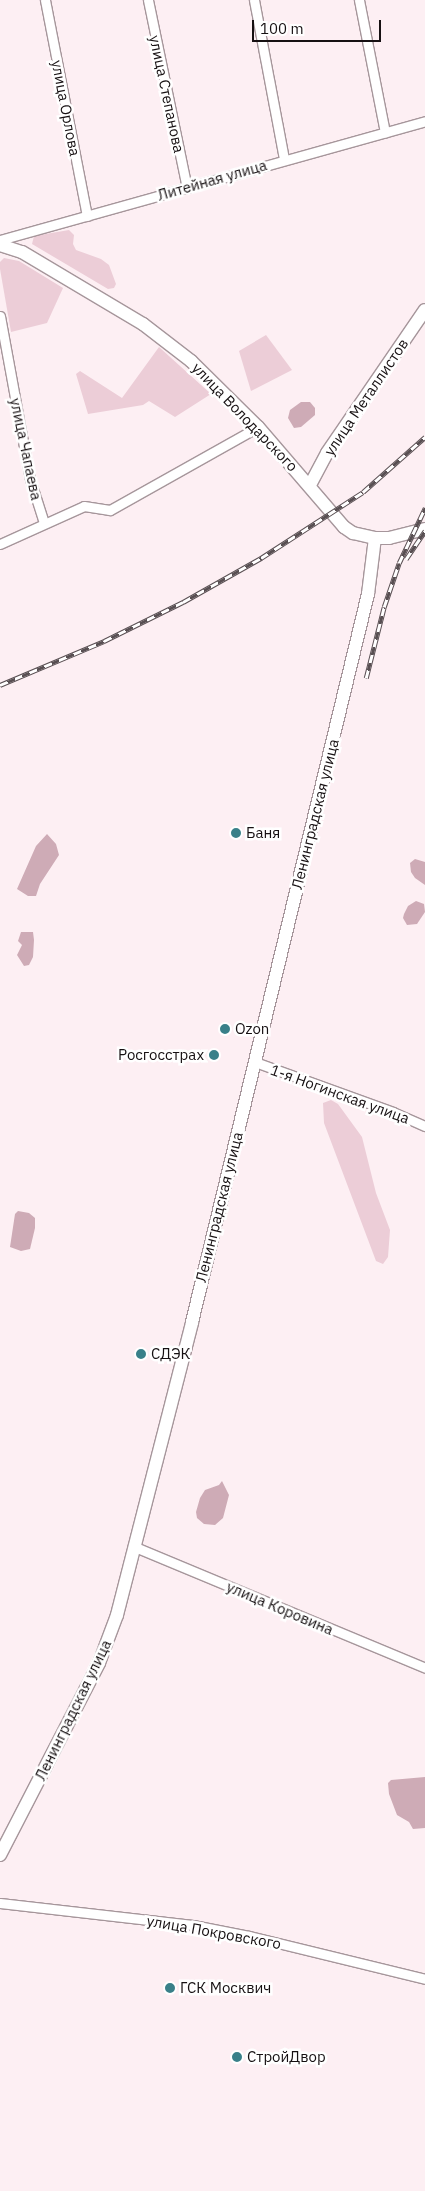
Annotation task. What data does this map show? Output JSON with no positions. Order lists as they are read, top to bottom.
{
  "streets": {
    "main road": ["улица Металлистов", "улица Володарского", "Ленинградская улица"],
    "street": [
      "улица Степанова",
      "улица Орлова",
      "Литейная улица",
      "улица Чапаева",
      "1-я Ногинская улица",
      "улица Коровина",
      "улица Покровского"
    ]
  },
  "crossings": [
    ["улица Степанова", "Литейная улица"],
    ["улица Орлова", "Литейная улица"],
    ["улица Металлистов", "улица Володарского"],
    ["улица Володарского", "Ленинградская улица"],
    ["Ленинградская улица", "1-я Ногинская улица"],
    ["Ленинградская улица", "улица Коровина"]
  ],
  "places": [
    "Баня",
    "Ozon",
    "Росгосстрах",
    "СДЭК",
    "ГСК Москвич",
    "СтройДвор"
  ],
  "scale_bar": "100 m"
}
